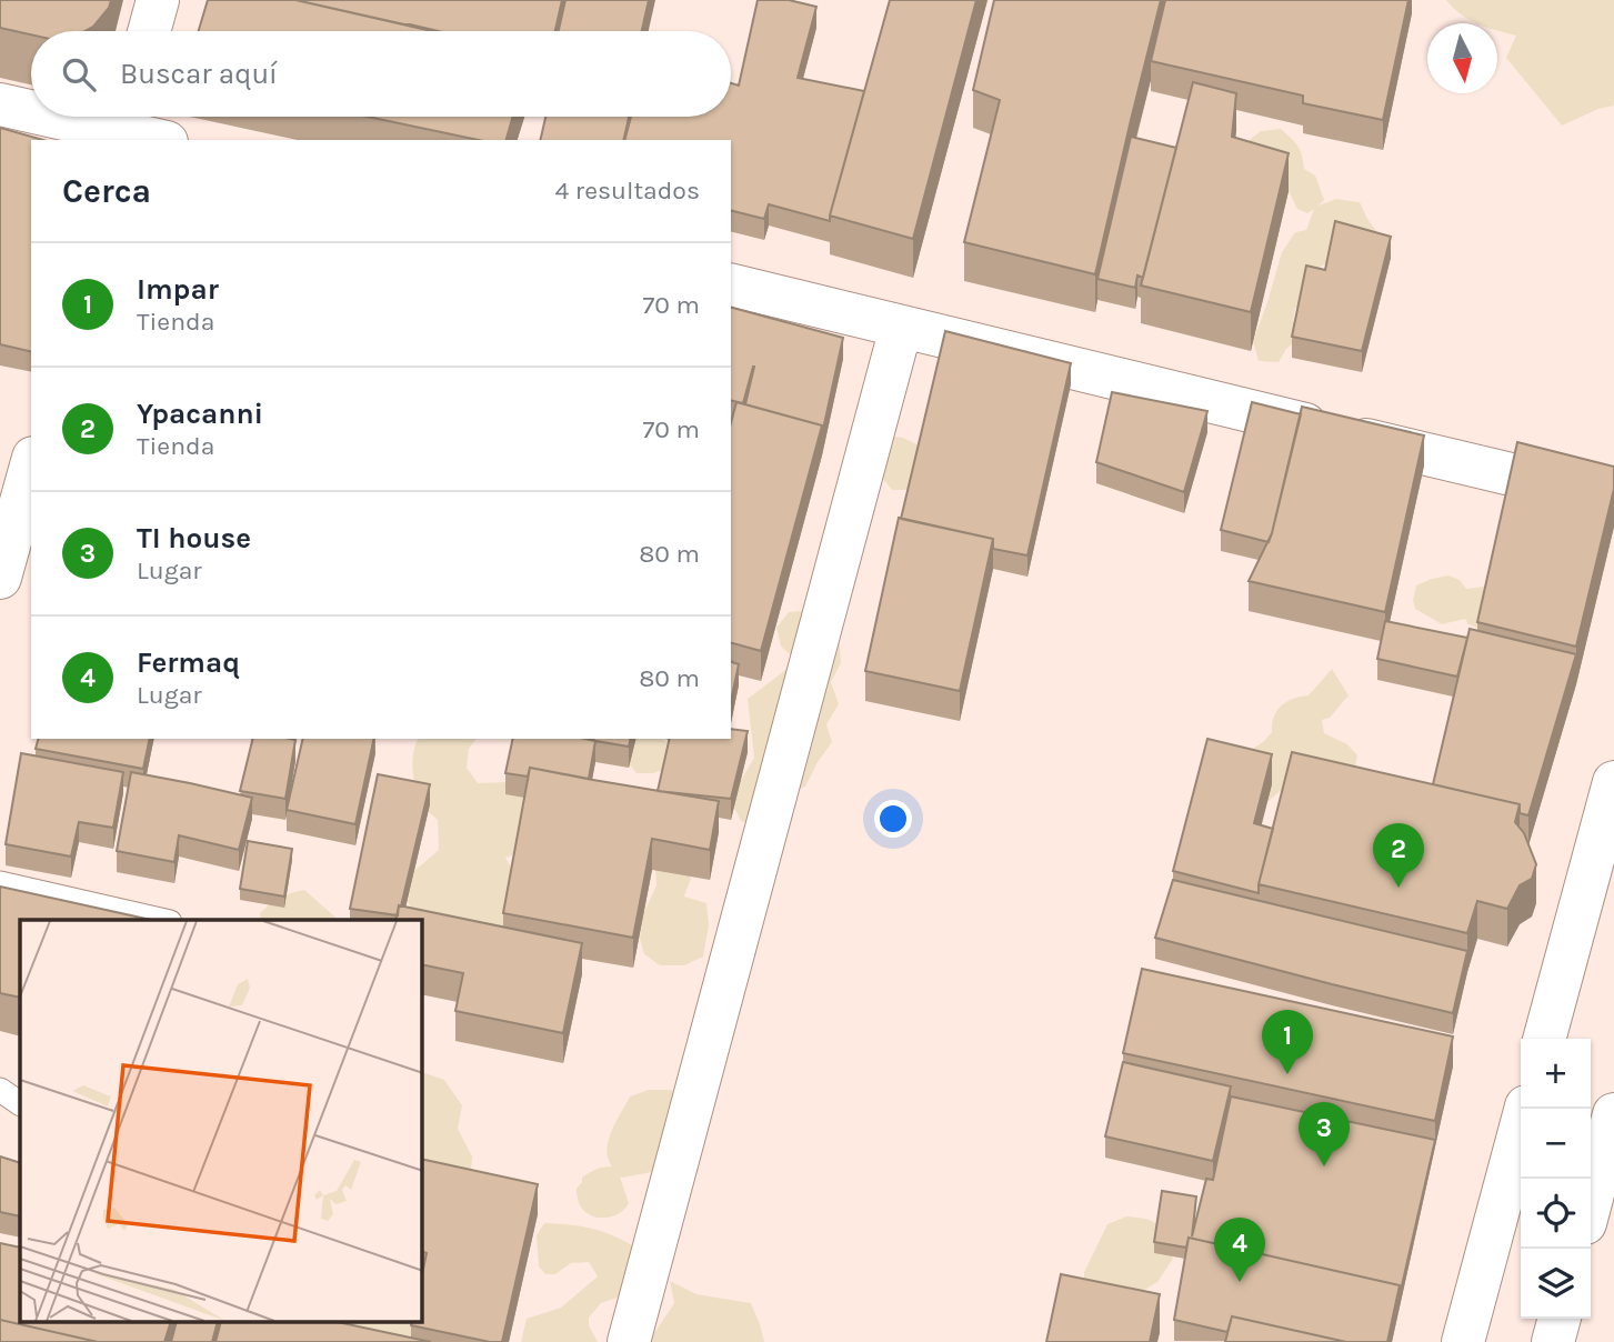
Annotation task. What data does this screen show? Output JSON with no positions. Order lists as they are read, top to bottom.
{
  "north": "bottom",
  "page": {
    "search": "Buscar aquí",
    "heading": ["Cerca", "4 resultados"],
    "list": [
      {
        "mark": "1",
        "name": "Impar",
        "note": "Tienda",
        "value": "70 m"
      },
      {
        "mark": "2",
        "name": "Ypacanni",
        "note": "Tienda",
        "value": "70 m"
      },
      {
        "mark": "3",
        "name": "TI house",
        "note": "Lugar",
        "value": "80 m"
      },
      {
        "mark": "4",
        "name": "Fermaq",
        "note": "Lugar",
        "value": "80 m"
      }
    ],
    "pins": [
      "2",
      "1",
      "3",
      "4"
    ],
    "map_buttons": ["+", "−"]
  }
}
